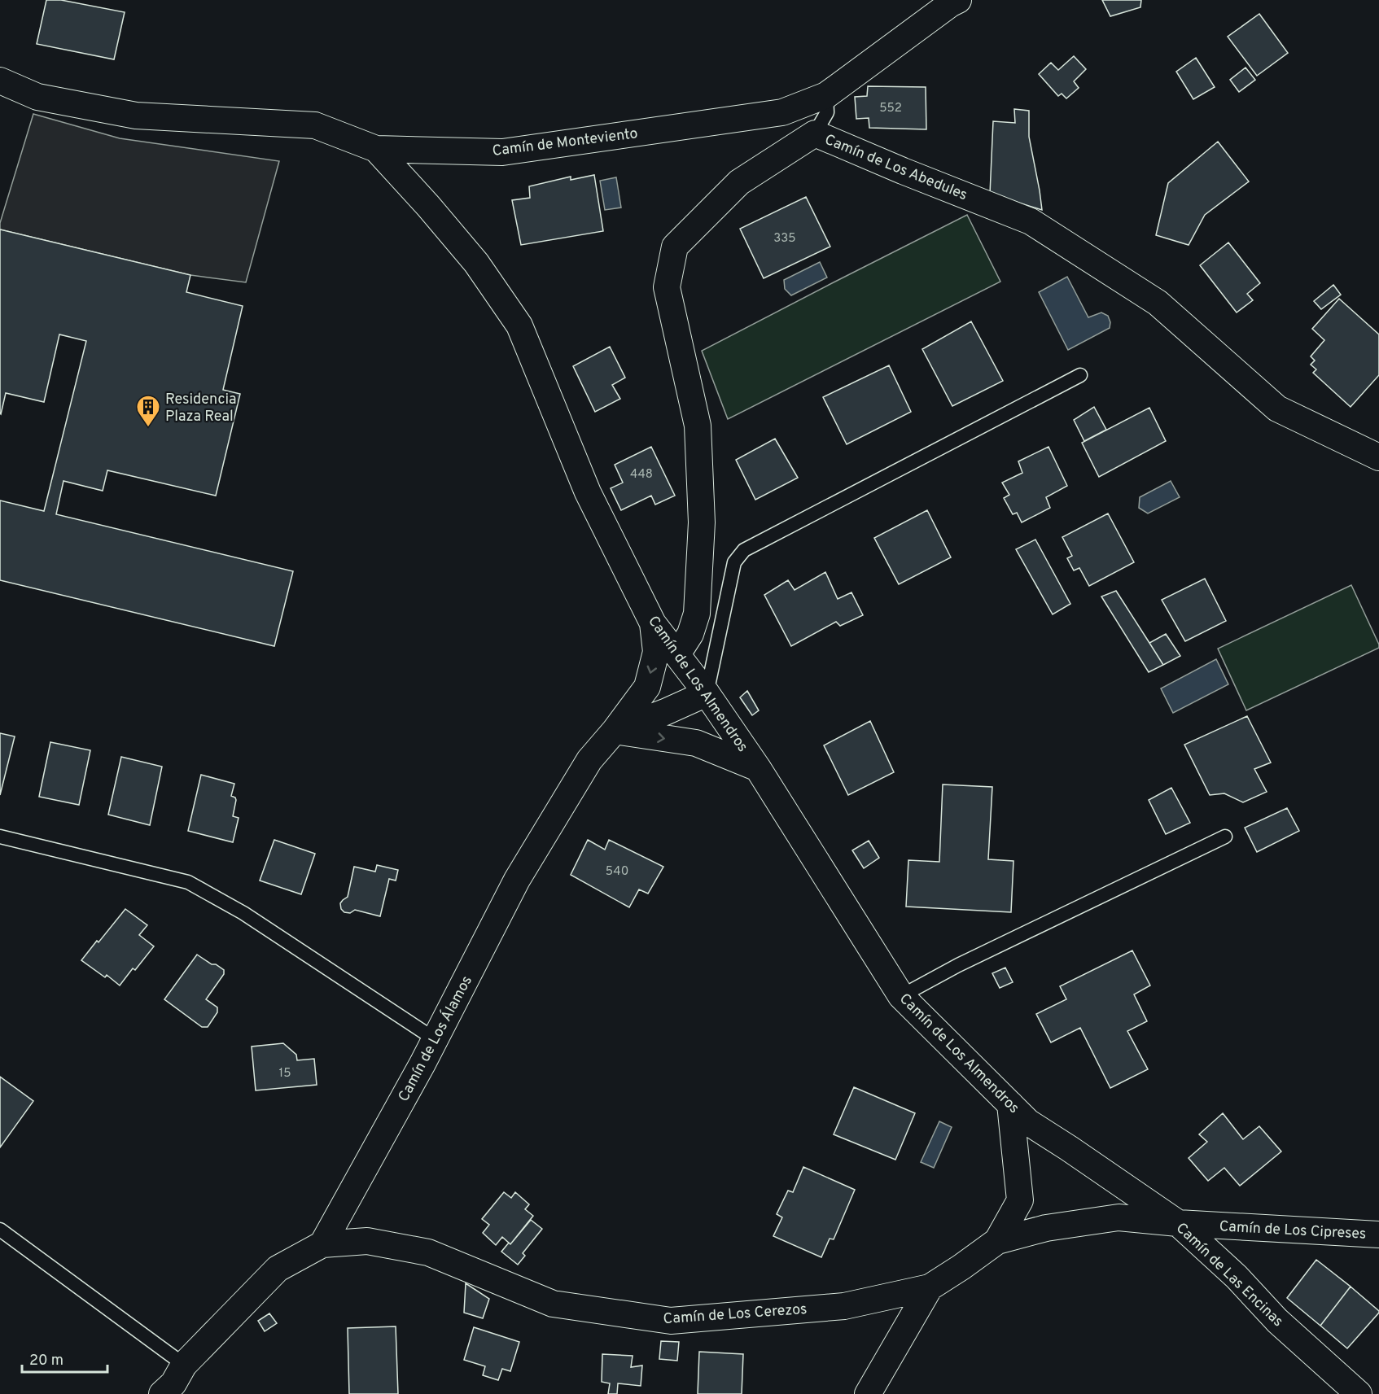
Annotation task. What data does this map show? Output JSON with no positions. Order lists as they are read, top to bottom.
{
  "streets": {
    "street": [
      "Camín de Monteviento",
      "Camín de Los Abedules",
      "Camín de Los Almendros",
      "Camín de Los Álamos",
      "Camín de Los Cipreses",
      "Camín de Las Encinas",
      "Camín de Los Cerezos"
    ]
  },
  "crossings": [
    ["Camín de Monteviento", "Camín de Los Almendros"],
    ["Camín de Los Abedules", "Camín de Los Almendros"],
    ["Camín de Los Almendros", "Camín de Los Álamos"],
    ["Camín de Los Almendros", "Camín de Las Encinas"],
    ["Camín de Los Álamos", "Camín de Los Cerezos"],
    ["Camín de Los Cipreses", "Camín de Las Encinas"],
    ["Camín de Los Cipreses", "Camín de Los Cerezos"]
  ],
  "places": {
    "building": ["Residencia Plaza Real"]
  },
  "house_numbers": [
    "552",
    "335",
    "448",
    "540",
    "15"
  ],
  "scale_bar": "20 m"
}
